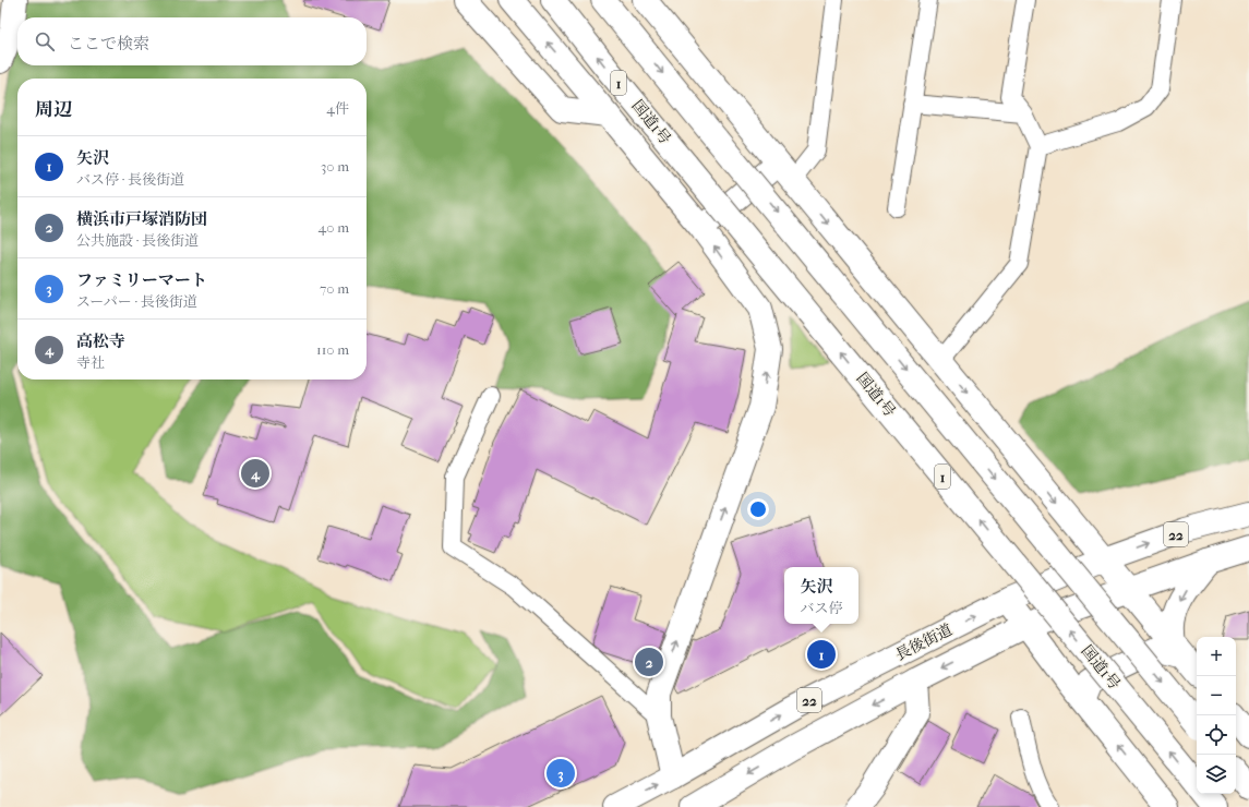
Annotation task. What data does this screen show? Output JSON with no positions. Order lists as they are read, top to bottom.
{
  "streets": {
    "main road": [
      "1",
      "国道1号",
      "22",
      "長後街道"
    ]
  },
  "page": {
    "search": "ここで検索",
    "heading": ["周辺", "4件"],
    "list": [
      {
        "mark": "1",
        "name": "矢沢",
        "note": "バス停 · 長後街道",
        "value": "30 m"
      },
      {
        "mark": "2",
        "name": "横浜市戸塚消防団",
        "note": "公共施設 · 長後街道",
        "value": "40 m"
      },
      {
        "mark": "3",
        "name": "ファミリーマート",
        "note": "スーパー · 長後街道",
        "value": "70 m"
      },
      {
        "mark": "4",
        "name": "高松寺",
        "note": "寺社",
        "value": "110 m"
      }
    ],
    "pins": [
      "4",
      "1",
      "2",
      "3"
    ],
    "popup": ["矢沢", "バス停"],
    "map_buttons": ["+", "−"]
  }
}
